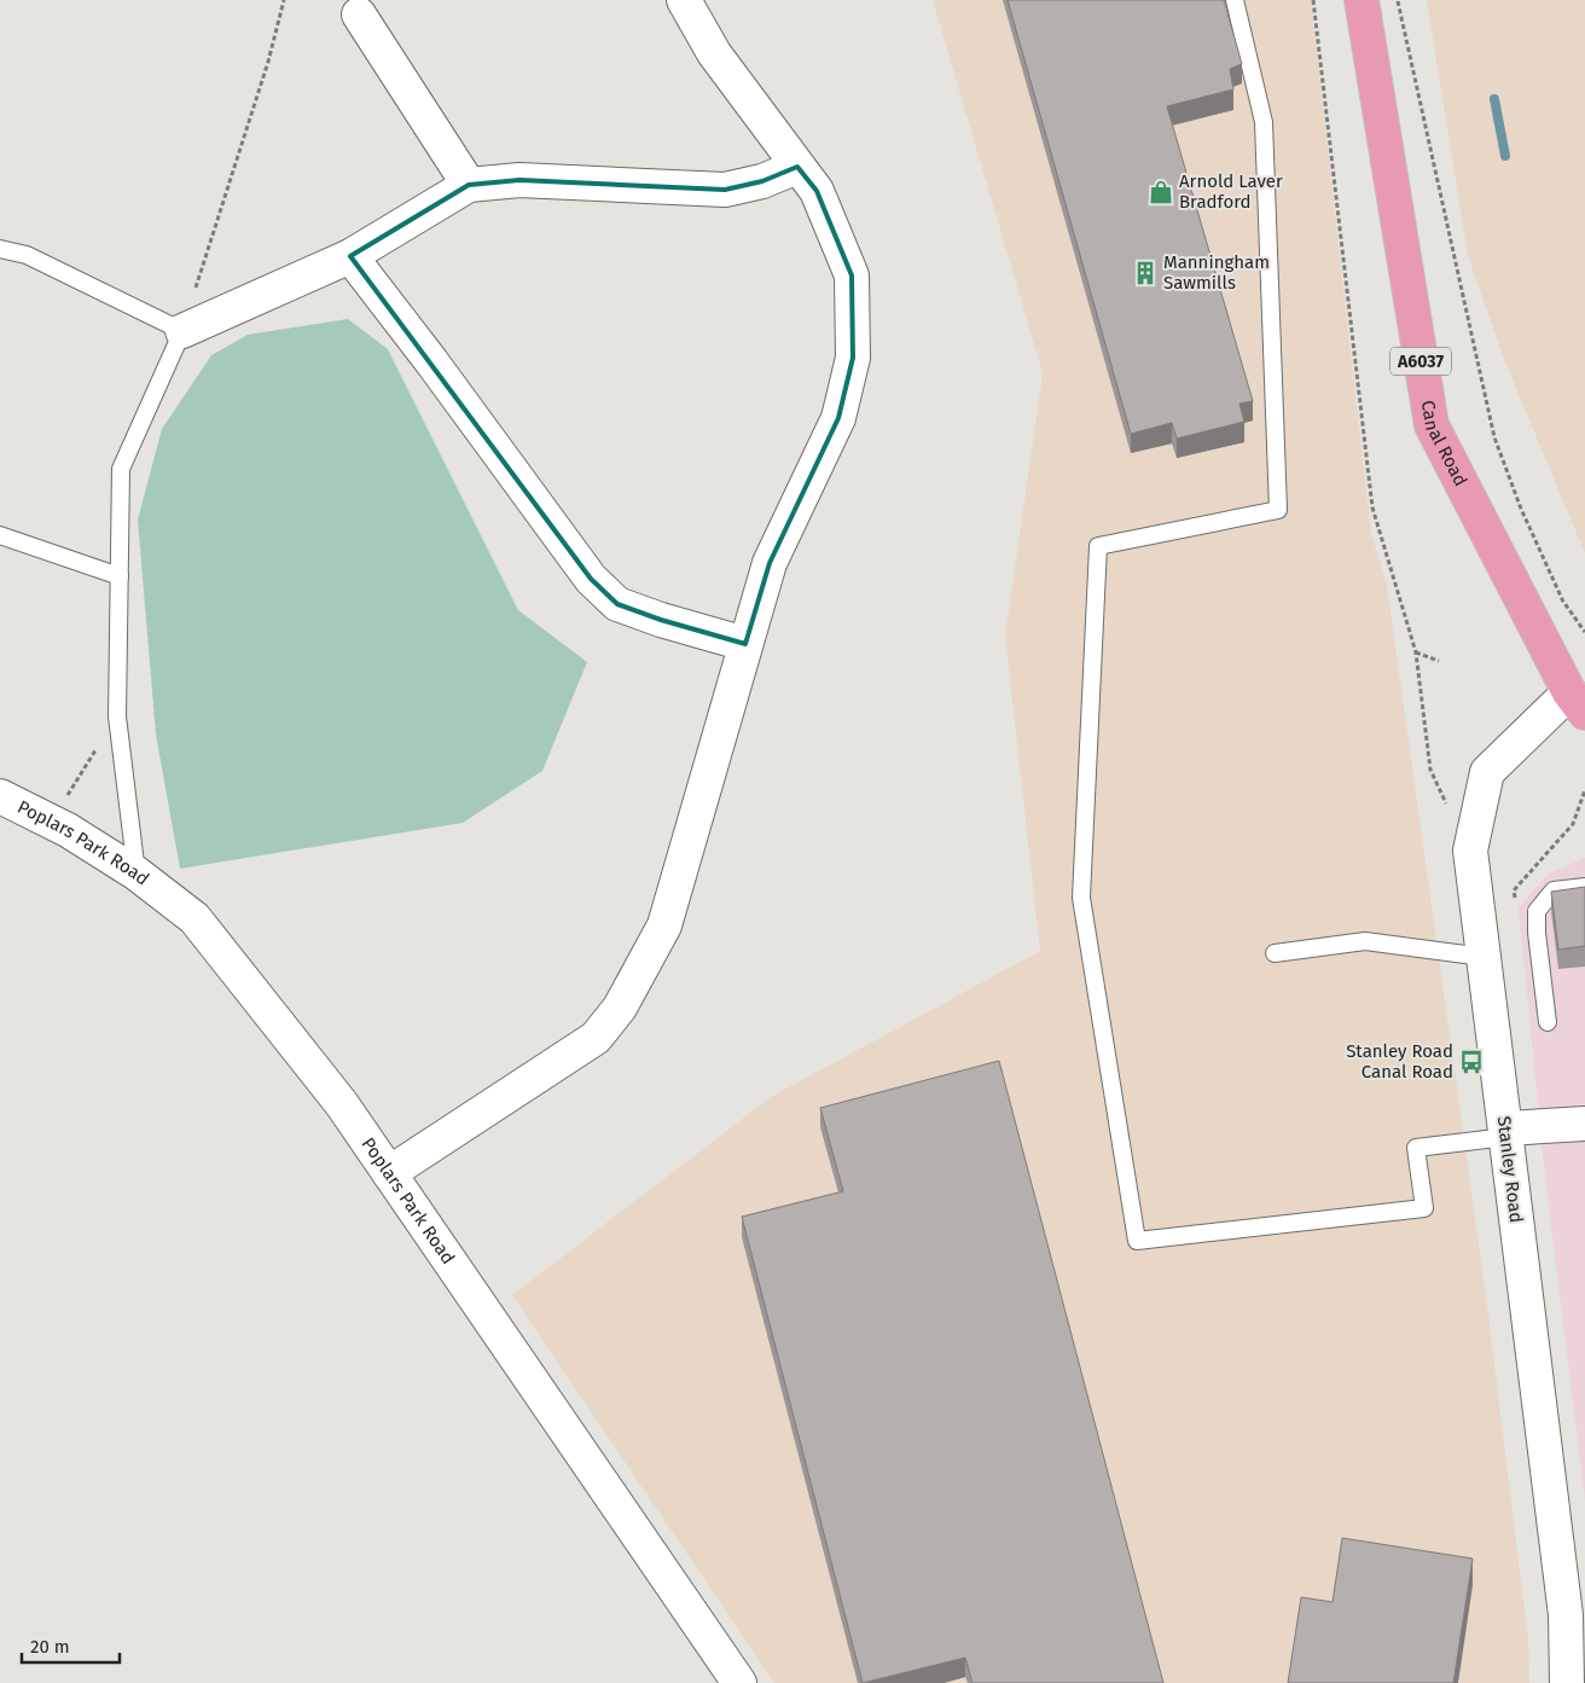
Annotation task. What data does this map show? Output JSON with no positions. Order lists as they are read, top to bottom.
{
  "streets": {
    "main road": ["A6037", "Canal Road"],
    "street": ["Poplars Park Road", "Stanley Road"]
  },
  "crossings": [
    ["Canal Road", "Stanley Road"]
  ],
  "places": {
    "shop": ["Arnold Laver Bradford"],
    "building": ["Manningham Sawmills"],
    "bus stop": ["Stanley Road Canal Road"]
  },
  "scale_bar": "20 m"
}
